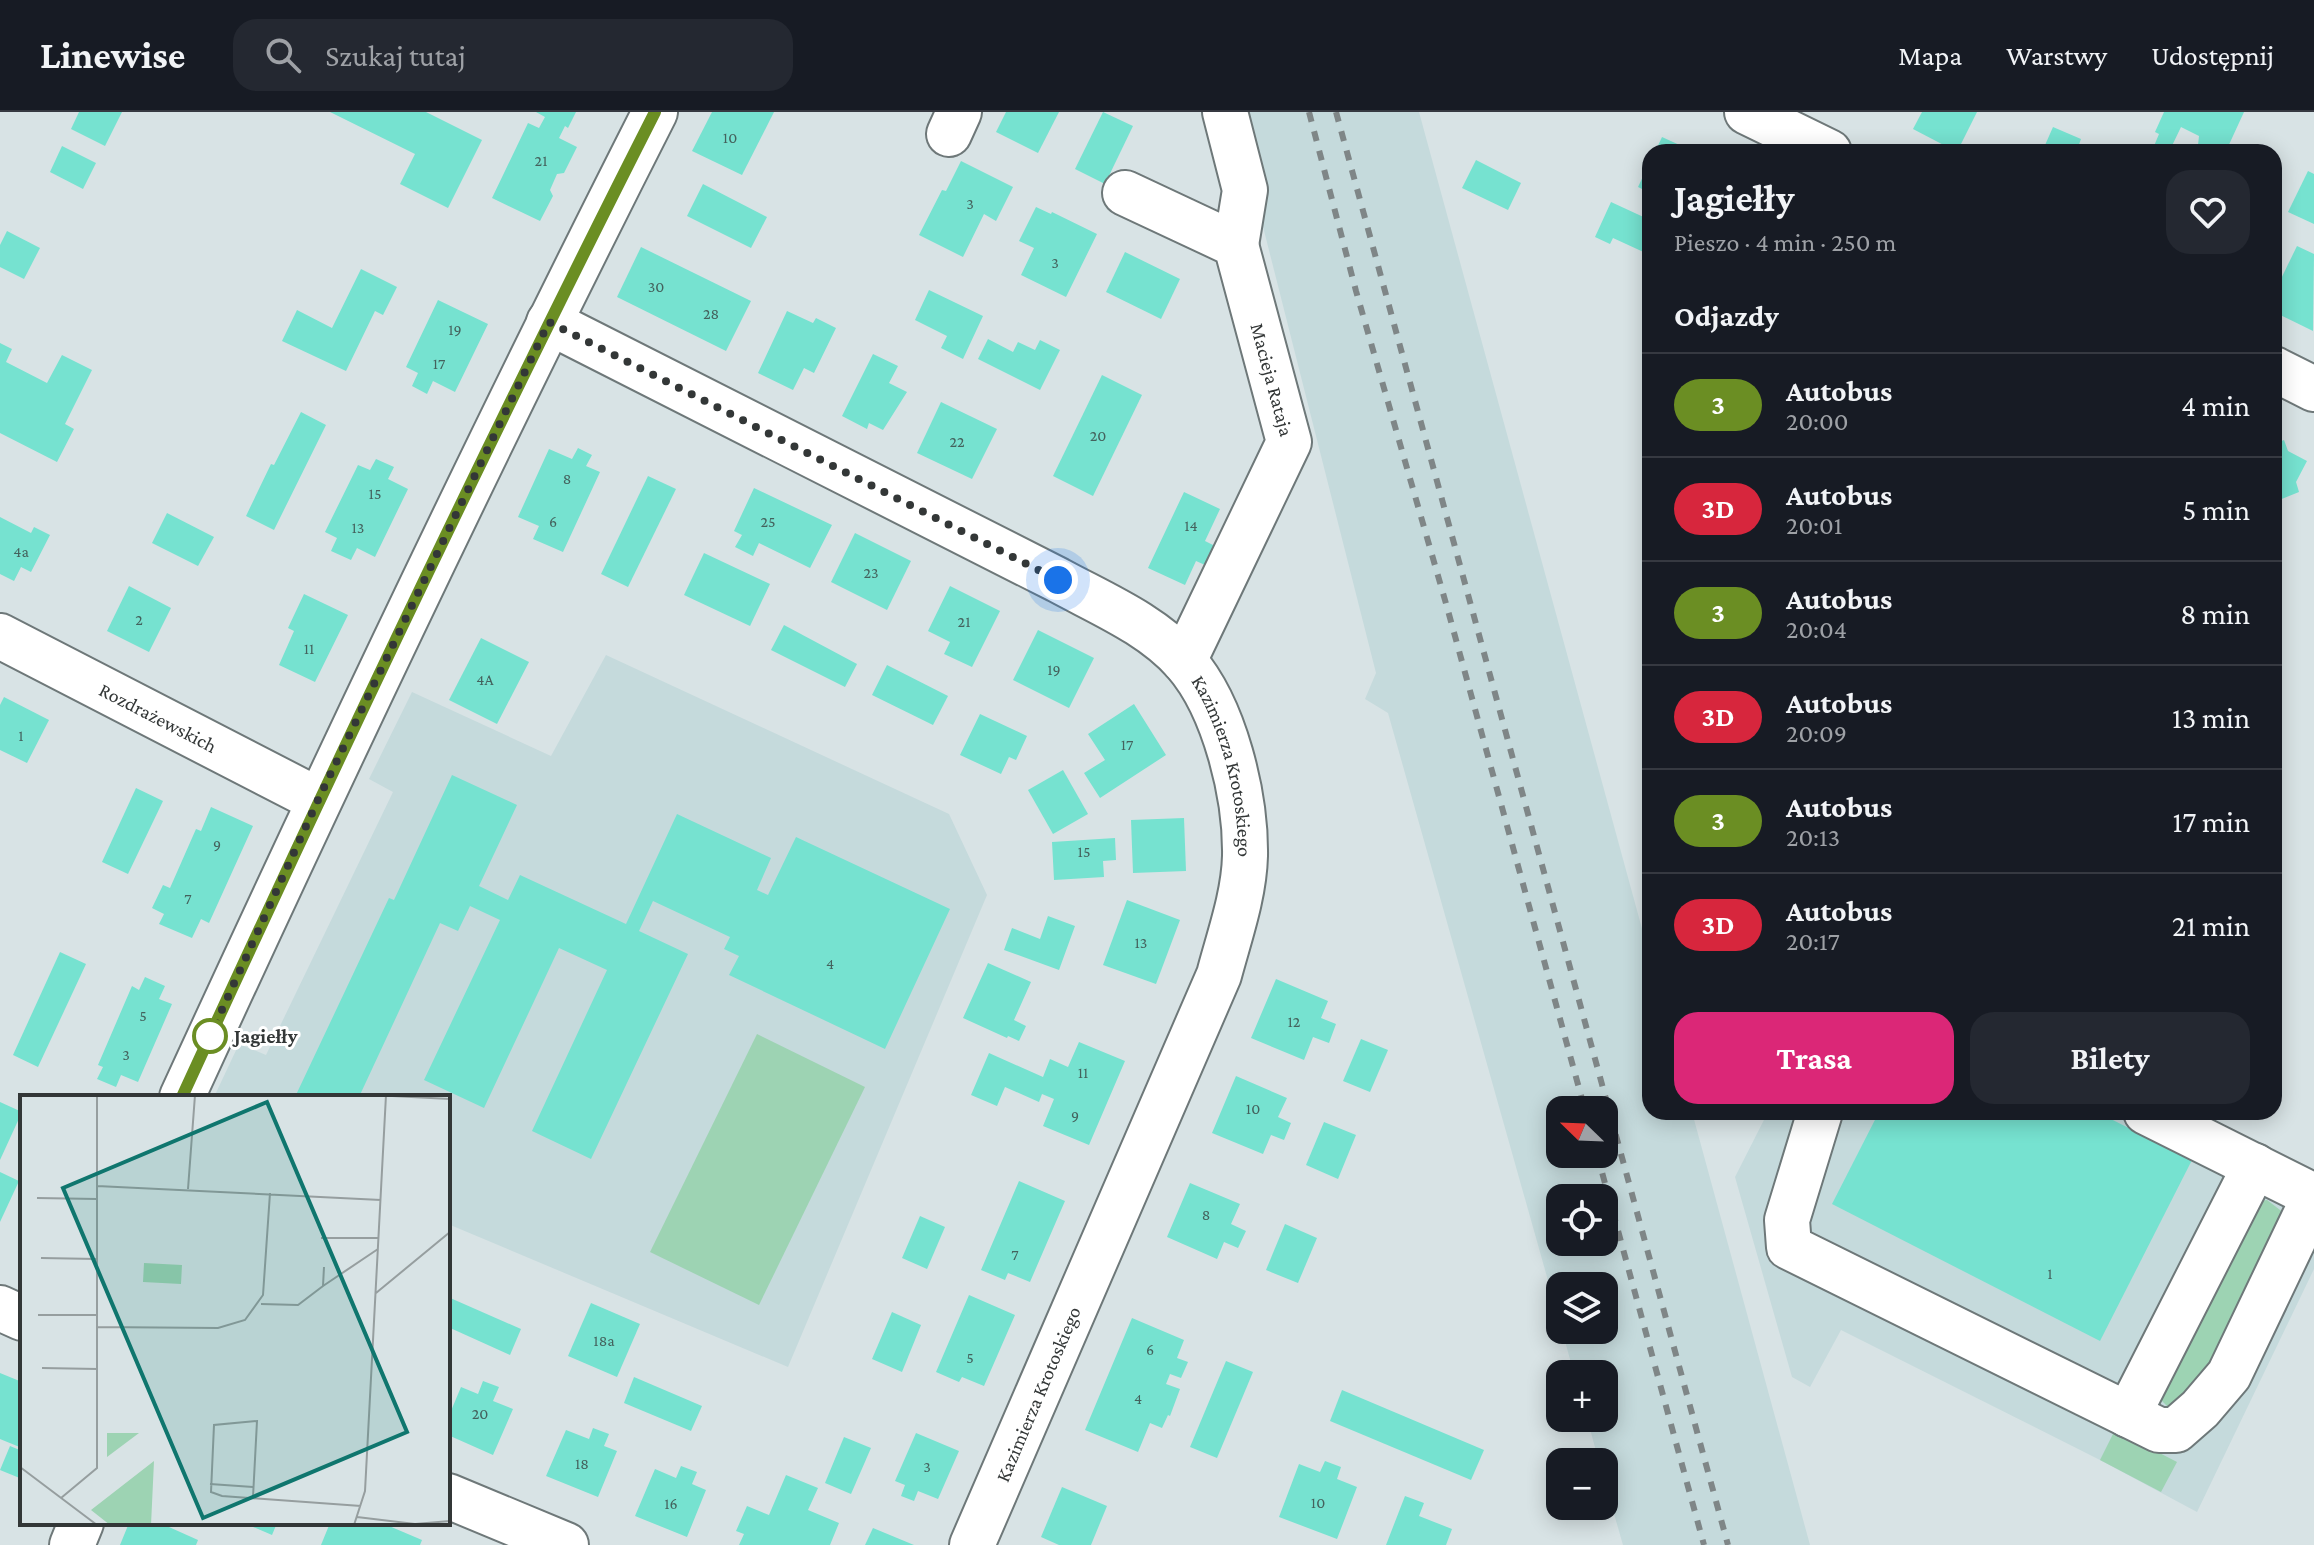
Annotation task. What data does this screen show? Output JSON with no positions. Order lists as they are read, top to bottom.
{
  "streets": {
    "street": ["Macieja Rataja", "Rozdrażewskich", "Kazimierza Krotoskiego"]
  },
  "crossings": [
    ["Macieja Rataja", "Kazimierza Krotoskiego"]
  ],
  "places": ["Jagiełły"],
  "lines": ["bus line 3"],
  "house_numbers": [
    "10",
    "21",
    "3",
    "3",
    "30",
    "28",
    "19",
    "17",
    "20",
    "22",
    "8",
    "15",
    "6",
    "25",
    "14",
    "13",
    "4a",
    "23",
    "2",
    "21",
    "11",
    "19",
    "4A",
    "1",
    "17",
    "9",
    "15",
    "7",
    "13",
    "4",
    "5",
    "12",
    "3",
    "11",
    "10",
    "9",
    "8",
    "7",
    "1",
    "18a",
    "6",
    "5",
    "4",
    "20",
    "18",
    "3",
    "10",
    "16"
  ],
  "north": "top left",
  "page": {
    "header": "Linewise",
    "search": "Szukaj tutaj",
    "nav": ["Mapa", "Warstwy", "Udostępnij"],
    "heading": [
      ["Jagiełły", "Pieszo · 4 min · 250 m"],
      "Odjazdy"
    ],
    "list": [
      {
        "mark": "3",
        "name": "Autobus",
        "note": "20:00",
        "value": "4 min"
      },
      {
        "mark": "3D",
        "name": "Autobus",
        "note": "20:01",
        "value": "5 min"
      },
      {
        "mark": "3",
        "name": "Autobus",
        "note": "20:04",
        "value": "8 min"
      },
      {
        "mark": "3D",
        "name": "Autobus",
        "note": "20:09",
        "value": "13 min"
      },
      {
        "mark": "3",
        "name": "Autobus",
        "note": "20:13",
        "value": "17 min"
      },
      {
        "mark": "3D",
        "name": "Autobus",
        "note": "20:17",
        "value": "21 min"
      }
    ],
    "buttons": ["Trasa", "Bilety"],
    "map_buttons": ["+", "−"]
  }
}
